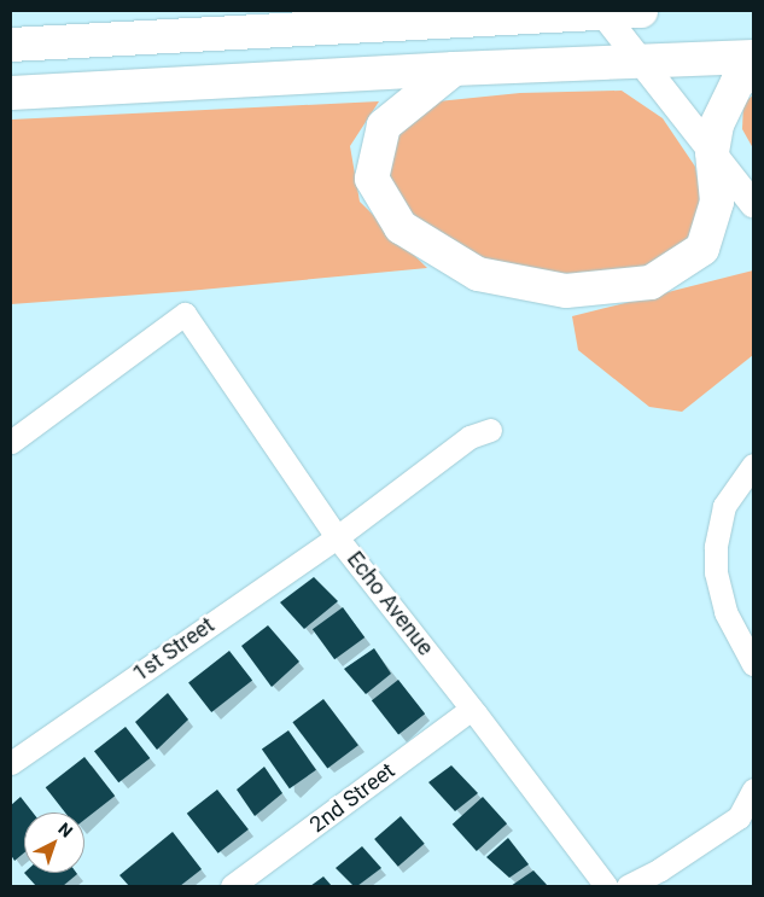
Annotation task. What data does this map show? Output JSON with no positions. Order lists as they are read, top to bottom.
{
  "streets": {
    "street": ["Echo Avenue", "1st Street", "2nd Street"]
  },
  "crossings": [
    ["Echo Avenue", "1st Street"],
    ["Echo Avenue", "2nd Street"]
  ],
  "north": "top right"
}
